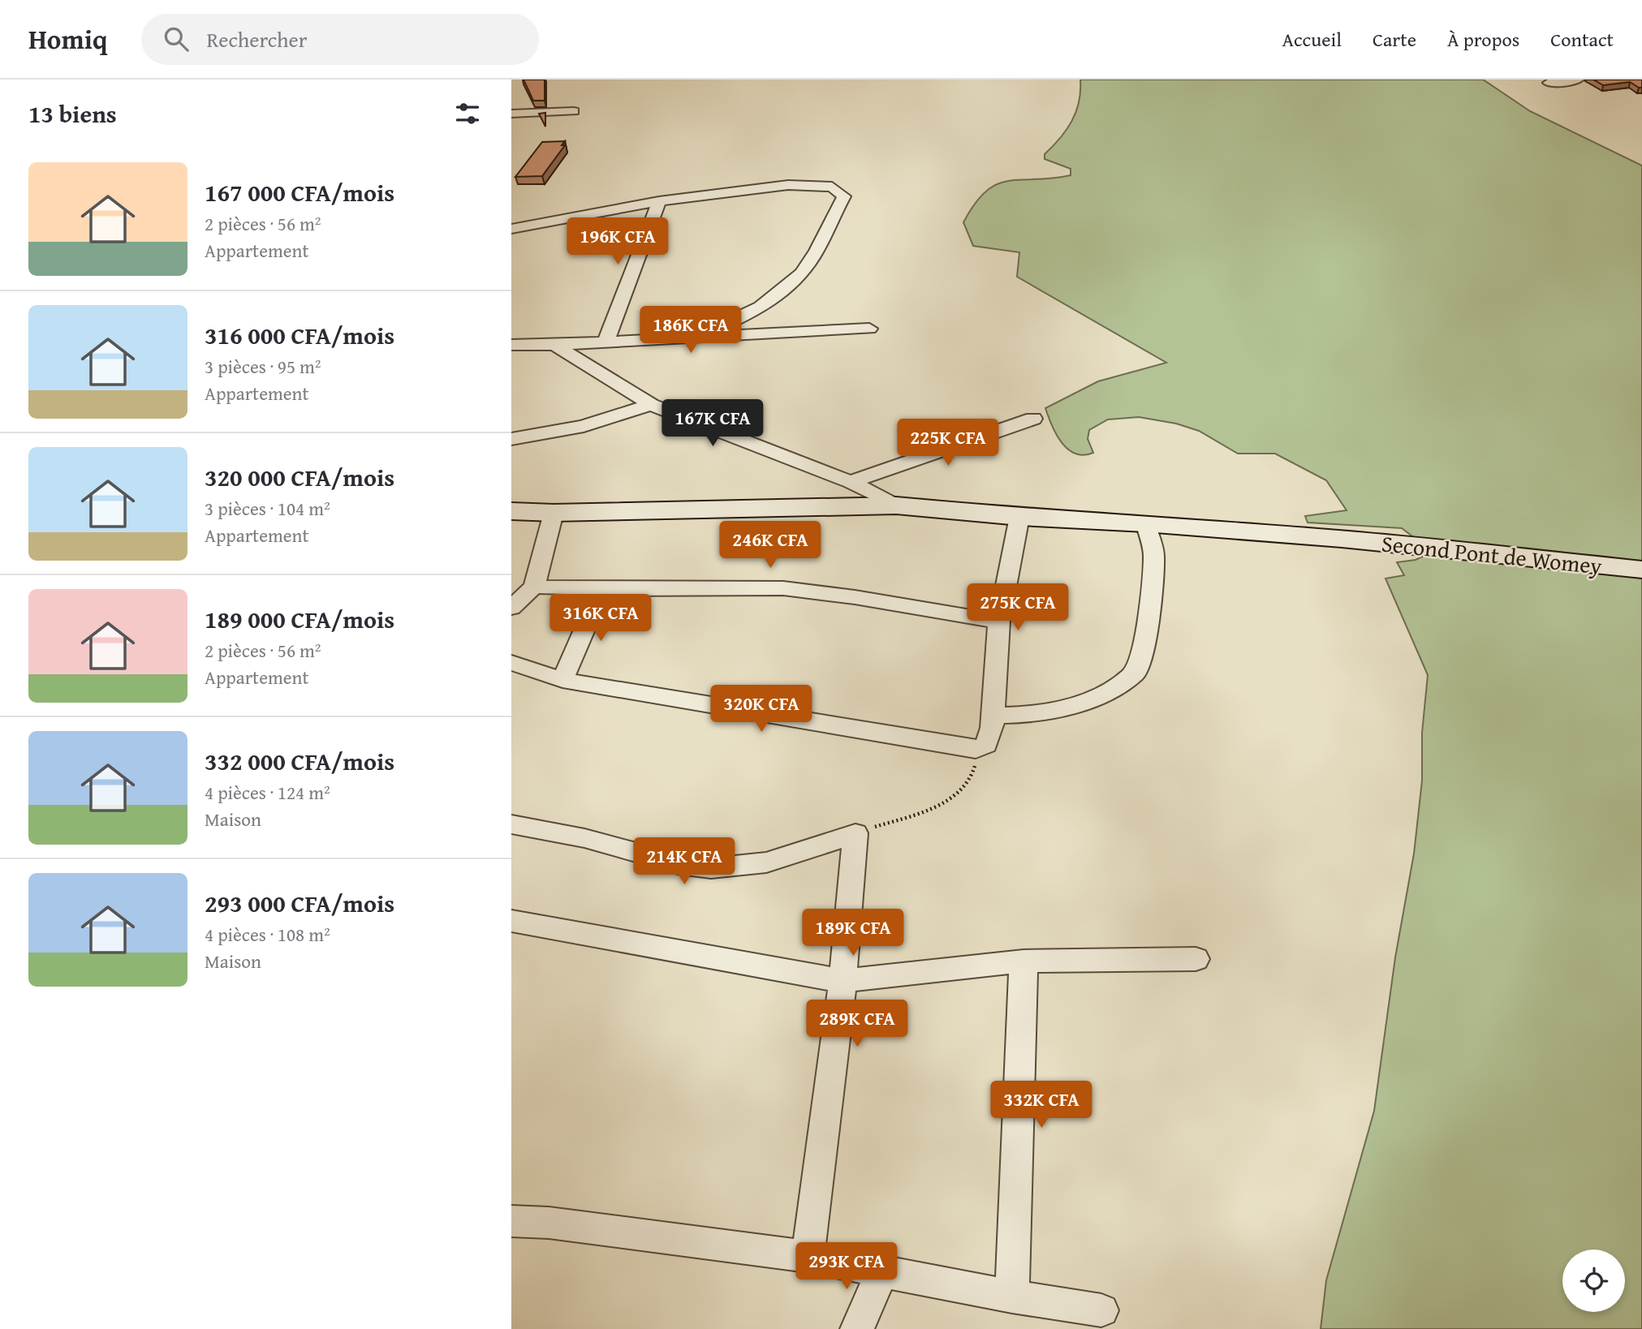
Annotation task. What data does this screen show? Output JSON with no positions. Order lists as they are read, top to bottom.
{
  "streets": {
    "main road": ["Second Pont de Womey"]
  },
  "page": {
    "header": "Homiq",
    "search": "Rechercher",
    "nav": [
      "Accueil",
      "Carte",
      "À propos",
      "Contact"
    ],
    "heading": "13 biens",
    "list": [
      {
        "name": "167 000 CFA/mois",
        "note": "2 pièces · 56 m² · Appartement"
      },
      {
        "name": "316 000 CFA/mois",
        "note": "3 pièces · 95 m² · Appartement"
      },
      {
        "name": "320 000 CFA/mois",
        "note": "3 pièces · 104 m² · Appartement"
      },
      {
        "name": "189 000 CFA/mois",
        "note": "2 pièces · 56 m² · Appartement"
      },
      {
        "name": "332 000 CFA/mois",
        "note": "4 pièces · 124 m² · Maison"
      },
      {
        "name": "293 000 CFA/mois",
        "note": "4 pièces · 108 m² · Maison"
      }
    ],
    "price": [
      "196K CFA",
      "186K CFA",
      "167K CFA",
      "225K CFA",
      "246K CFA",
      "275K CFA",
      "316K CFA",
      "320K CFA",
      "214K CFA",
      "189K CFA",
      "289K CFA",
      "332K CFA",
      "293K CFA"
    ]
  }
}
